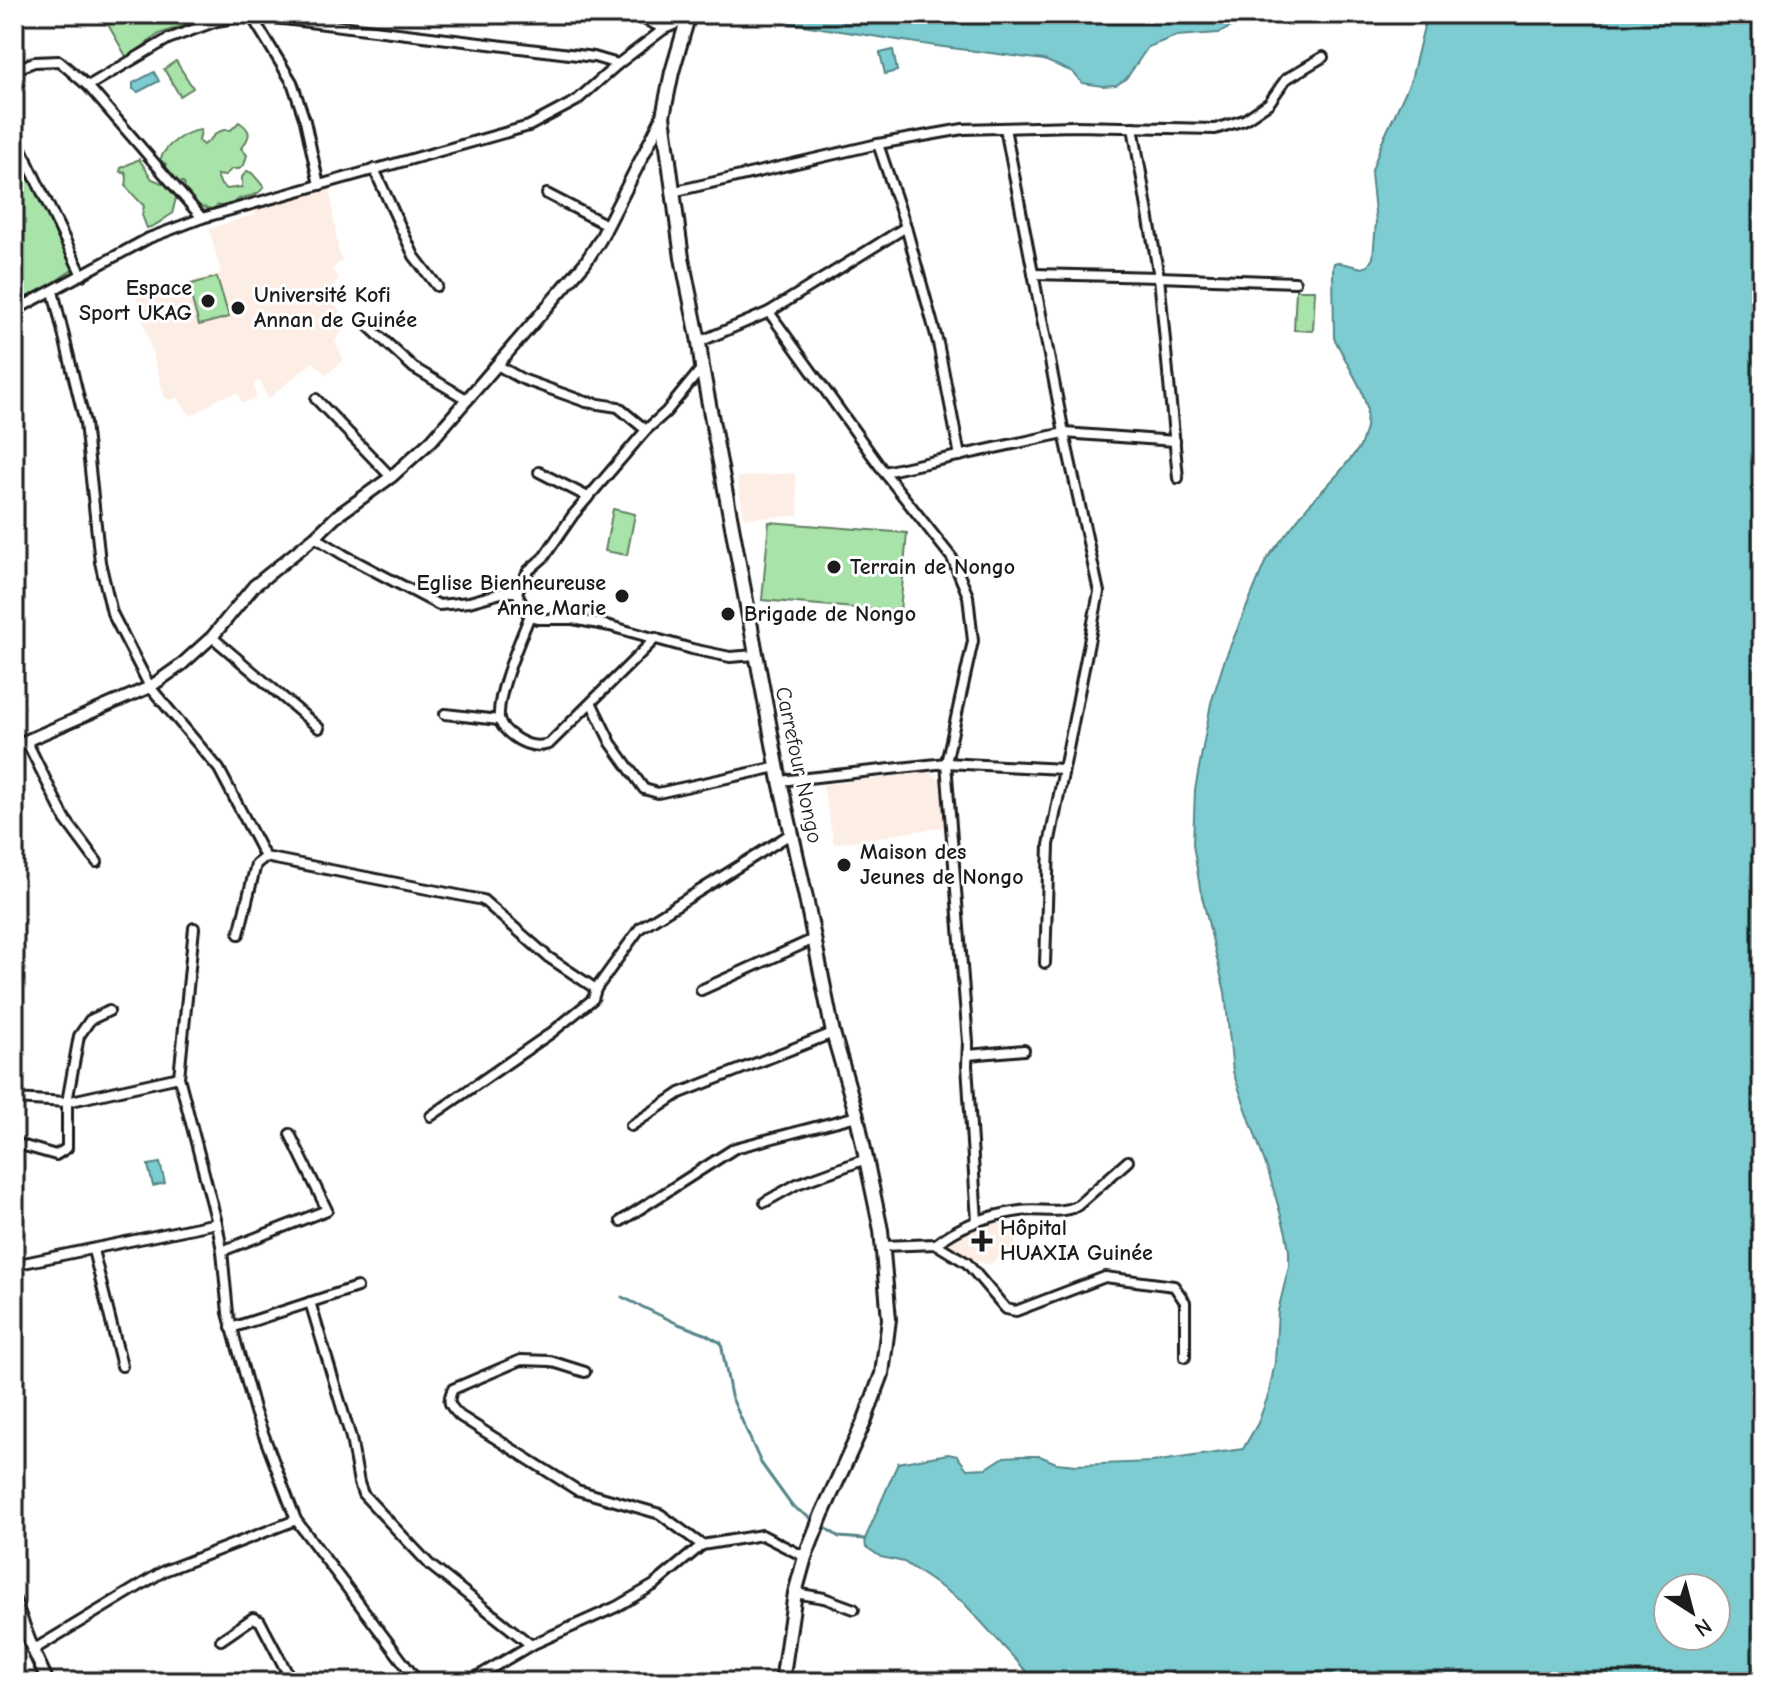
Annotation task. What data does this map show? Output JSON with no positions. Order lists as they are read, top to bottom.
{
  "streets": {
    "main road": ["Carrefour Nongo"]
  },
  "places": {
    "other": [
      "Espace Sport UKAG",
      "Université Kofi Annan de Guinée",
      "Terrain de Nongo",
      "Eglise Bienheureuse Anne Marie",
      "Brigade de Nongo",
      "Maison des Jeunes de Nongo"
    ],
    "health": ["Hôpital HUAXIA Guinée"]
  },
  "north": "bottom right"
}
